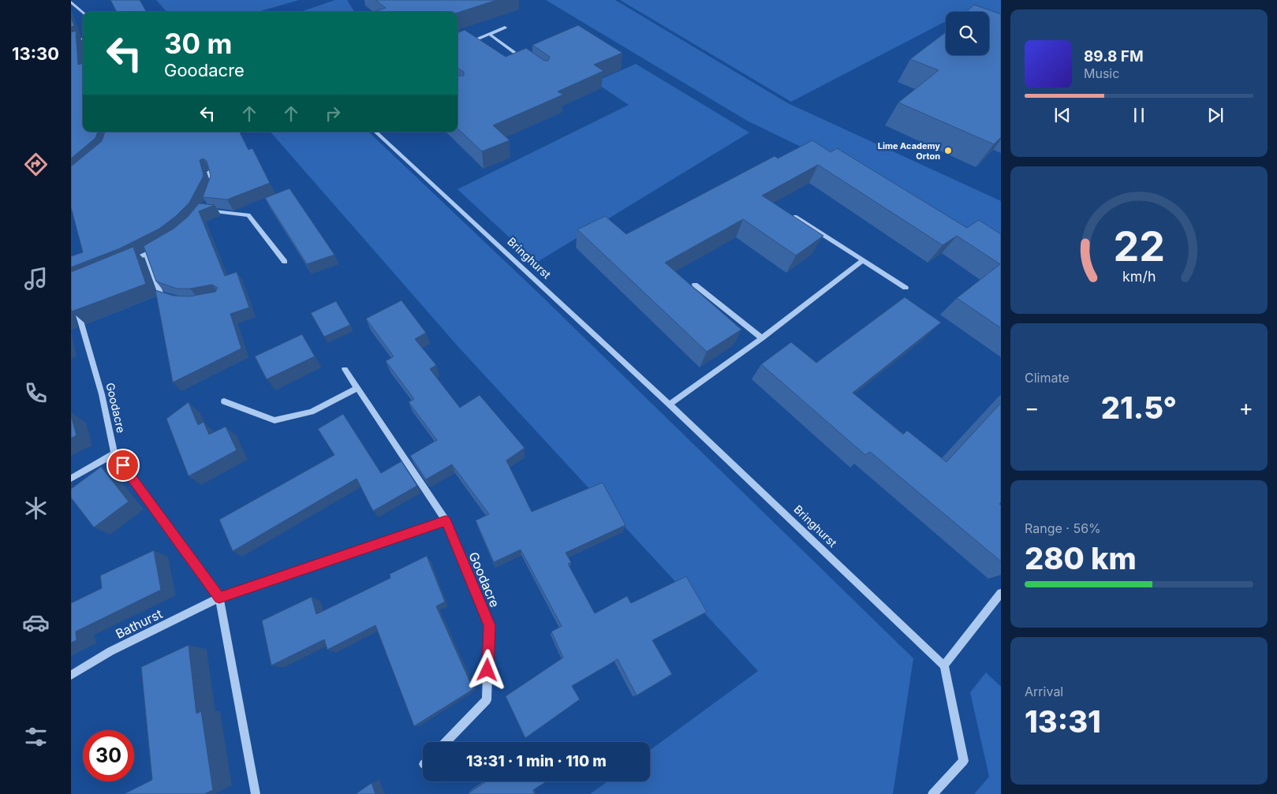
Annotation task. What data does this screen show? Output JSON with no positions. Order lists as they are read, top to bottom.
{
  "streets": {
    "street": ["Bringhurst", "Goodacre", "Bathurst"]
  },
  "crossings": [
    ["Goodacre", "Bathurst"]
  ],
  "places": ["Lime Academy Orton"],
  "page": {
    "tabs": "13:30",
    "turn": ["30 m", "Goodacre"],
    "song": ["89.8 FM", "Music"],
    "tile": [
      "Climate",
      ["Range · 56%", "280 km"],
      ["Arrival", "13:31"]
    ],
    "heat": ["−", "21.5°", "+"],
    "limit": "30",
    "trip": "13:31 · 1 min · 110 m",
    "gauge": ["22", "km/h"]
  }
}
